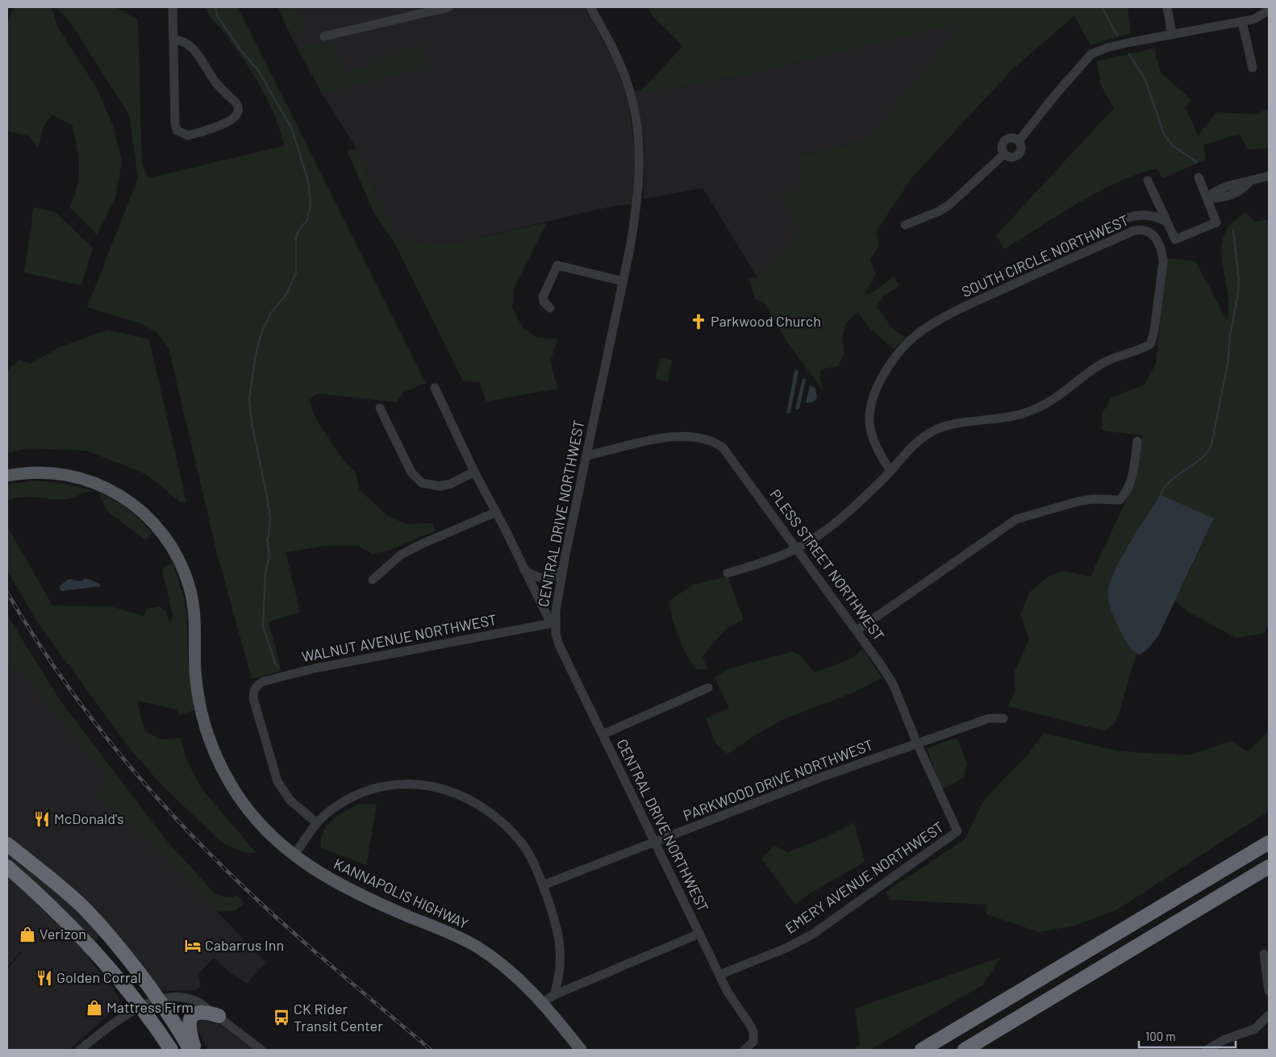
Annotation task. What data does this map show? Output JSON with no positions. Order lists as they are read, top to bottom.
{
  "streets": {
    "main road": ["KANNAPOLIS HIGHWAY"],
    "street": [
      "SOUTH CIRCLE NORTHWEST",
      "CENTRAL DRIVE NORTHWEST",
      "PLESS STREET NORTHWEST",
      "WALNUT AVENUE NORTHWEST",
      "PARKWOOD DRIVE NORTHWEST",
      "EMERY AVENUE NORTHWEST"
    ]
  },
  "crossings": [
    ["SOUTH CIRCLE NORTHWEST", "PLESS STREET NORTHWEST"],
    ["CENTRAL DRIVE NORTHWEST", "PLESS STREET NORTHWEST"],
    ["CENTRAL DRIVE NORTHWEST", "WALNUT AVENUE NORTHWEST"],
    ["CENTRAL DRIVE NORTHWEST", "PARKWOOD DRIVE NORTHWEST"],
    ["CENTRAL DRIVE NORTHWEST", "EMERY AVENUE NORTHWEST"],
    ["PLESS STREET NORTHWEST", "PARKWOOD DRIVE NORTHWEST"],
    ["PLESS STREET NORTHWEST", "EMERY AVENUE NORTHWEST"]
  ],
  "places": {
    "church": ["Parkwood Church"],
    "restaurant": ["McDonald's", "Golden Corral"],
    "shop": ["Verizon", "Mattress Firm"],
    "hotel": ["Cabarrus Inn"],
    "bus stop": ["CK Rider Transit Center"]
  },
  "scale_bar": "100 m"
}
